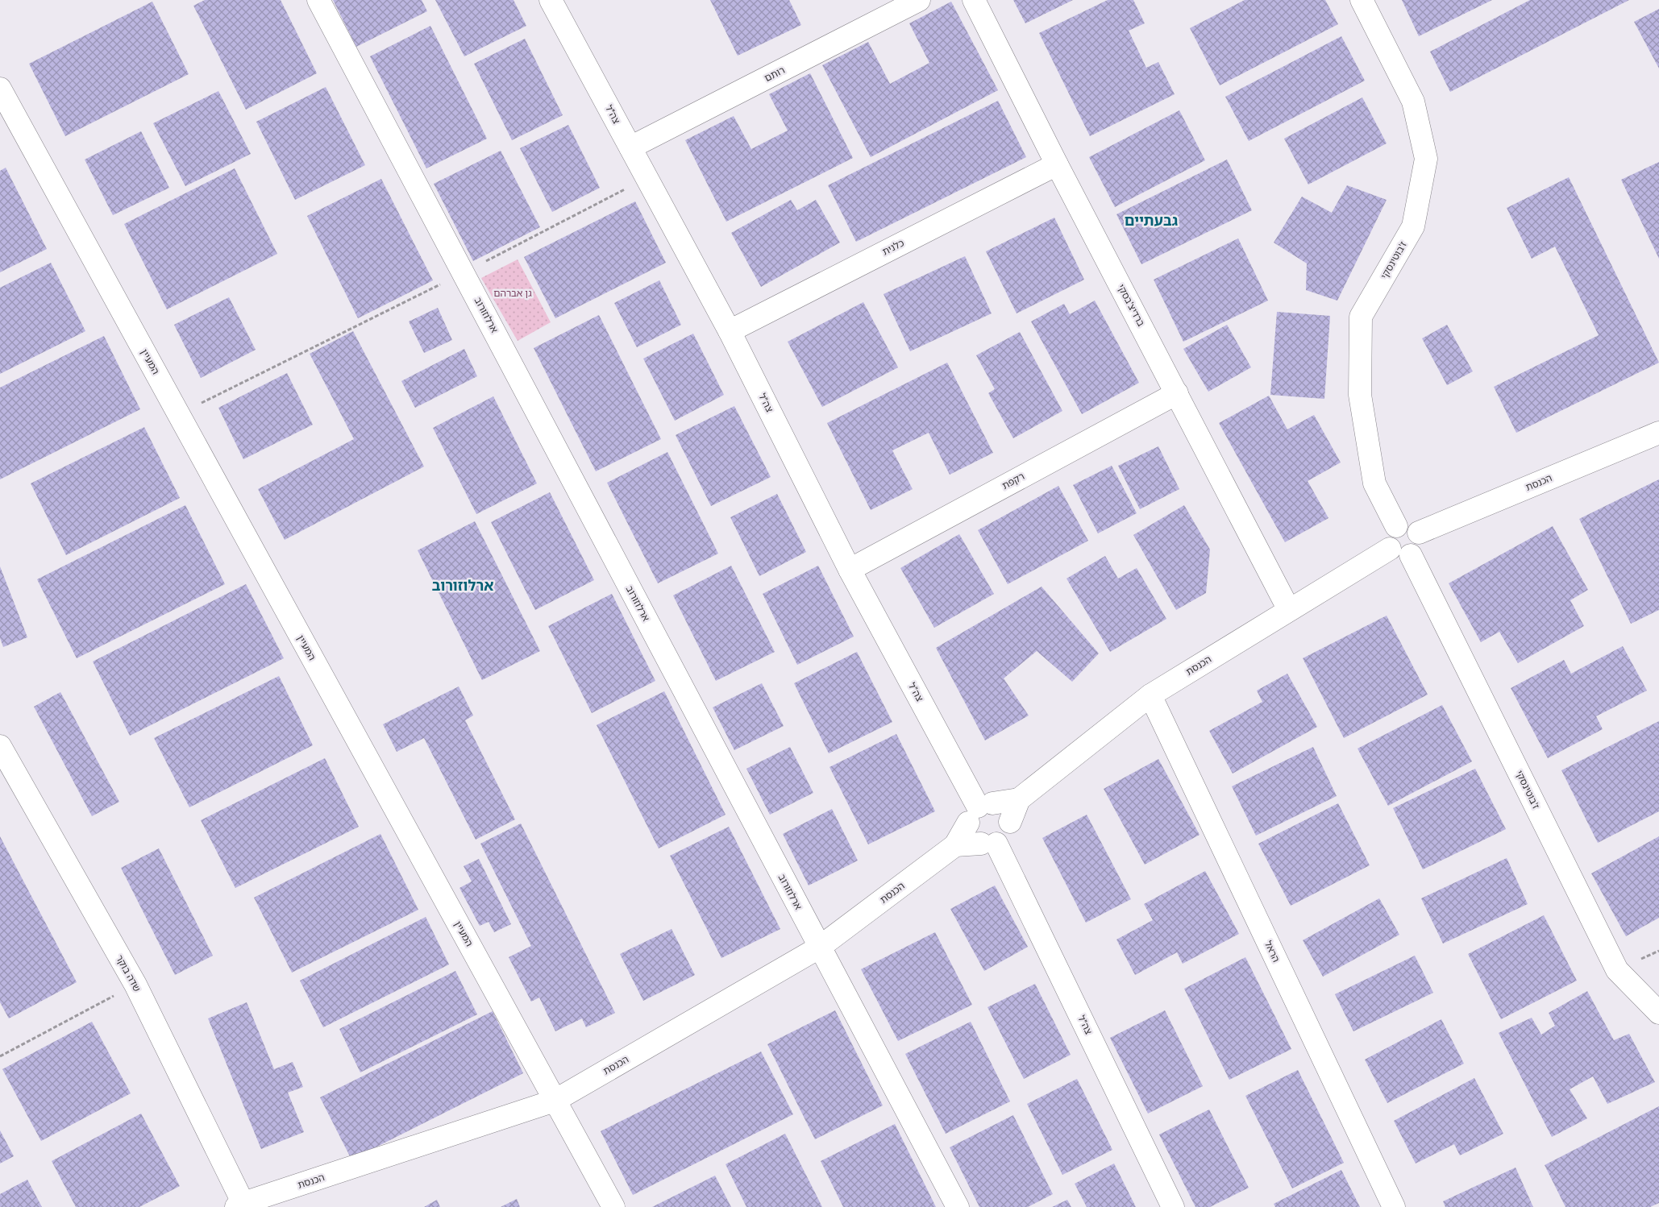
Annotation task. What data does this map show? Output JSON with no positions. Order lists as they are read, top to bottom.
{
  "streets": {
    "street": [
      "רותם",
      "צה\"ל",
      "כלנית",
      "ז'בוטינסקי",
      "ברדיצ'בסקי",
      "ארלוזורוב",
      "המעיין",
      "רקפת",
      "הכנסת",
      "הראל",
      "שדה בוקר"
    ]
  },
  "crossings": [
    ["רותם", "צה\"ל"],
    ["צה\"ל", "כלנית"],
    ["צה\"ל", "רקפת"],
    ["כלנית", "ברדיצ'בסקי"],
    ["ז'בוטינסקי", "הכנסת"],
    ["ברדיצ'בסקי", "רקפת"],
    ["ברדיצ'בסקי", "הכנסת"],
    ["ארלוזורוב", "הכנסת"],
    ["המעיין", "הכנסת"],
    ["הכנסת", "הראל"],
    ["הכנסת", "שדה בוקר"]
  ],
  "districts": ["גבעתיים", "ארלוזורוב"],
  "parks": ["גן אברהם"]
}
